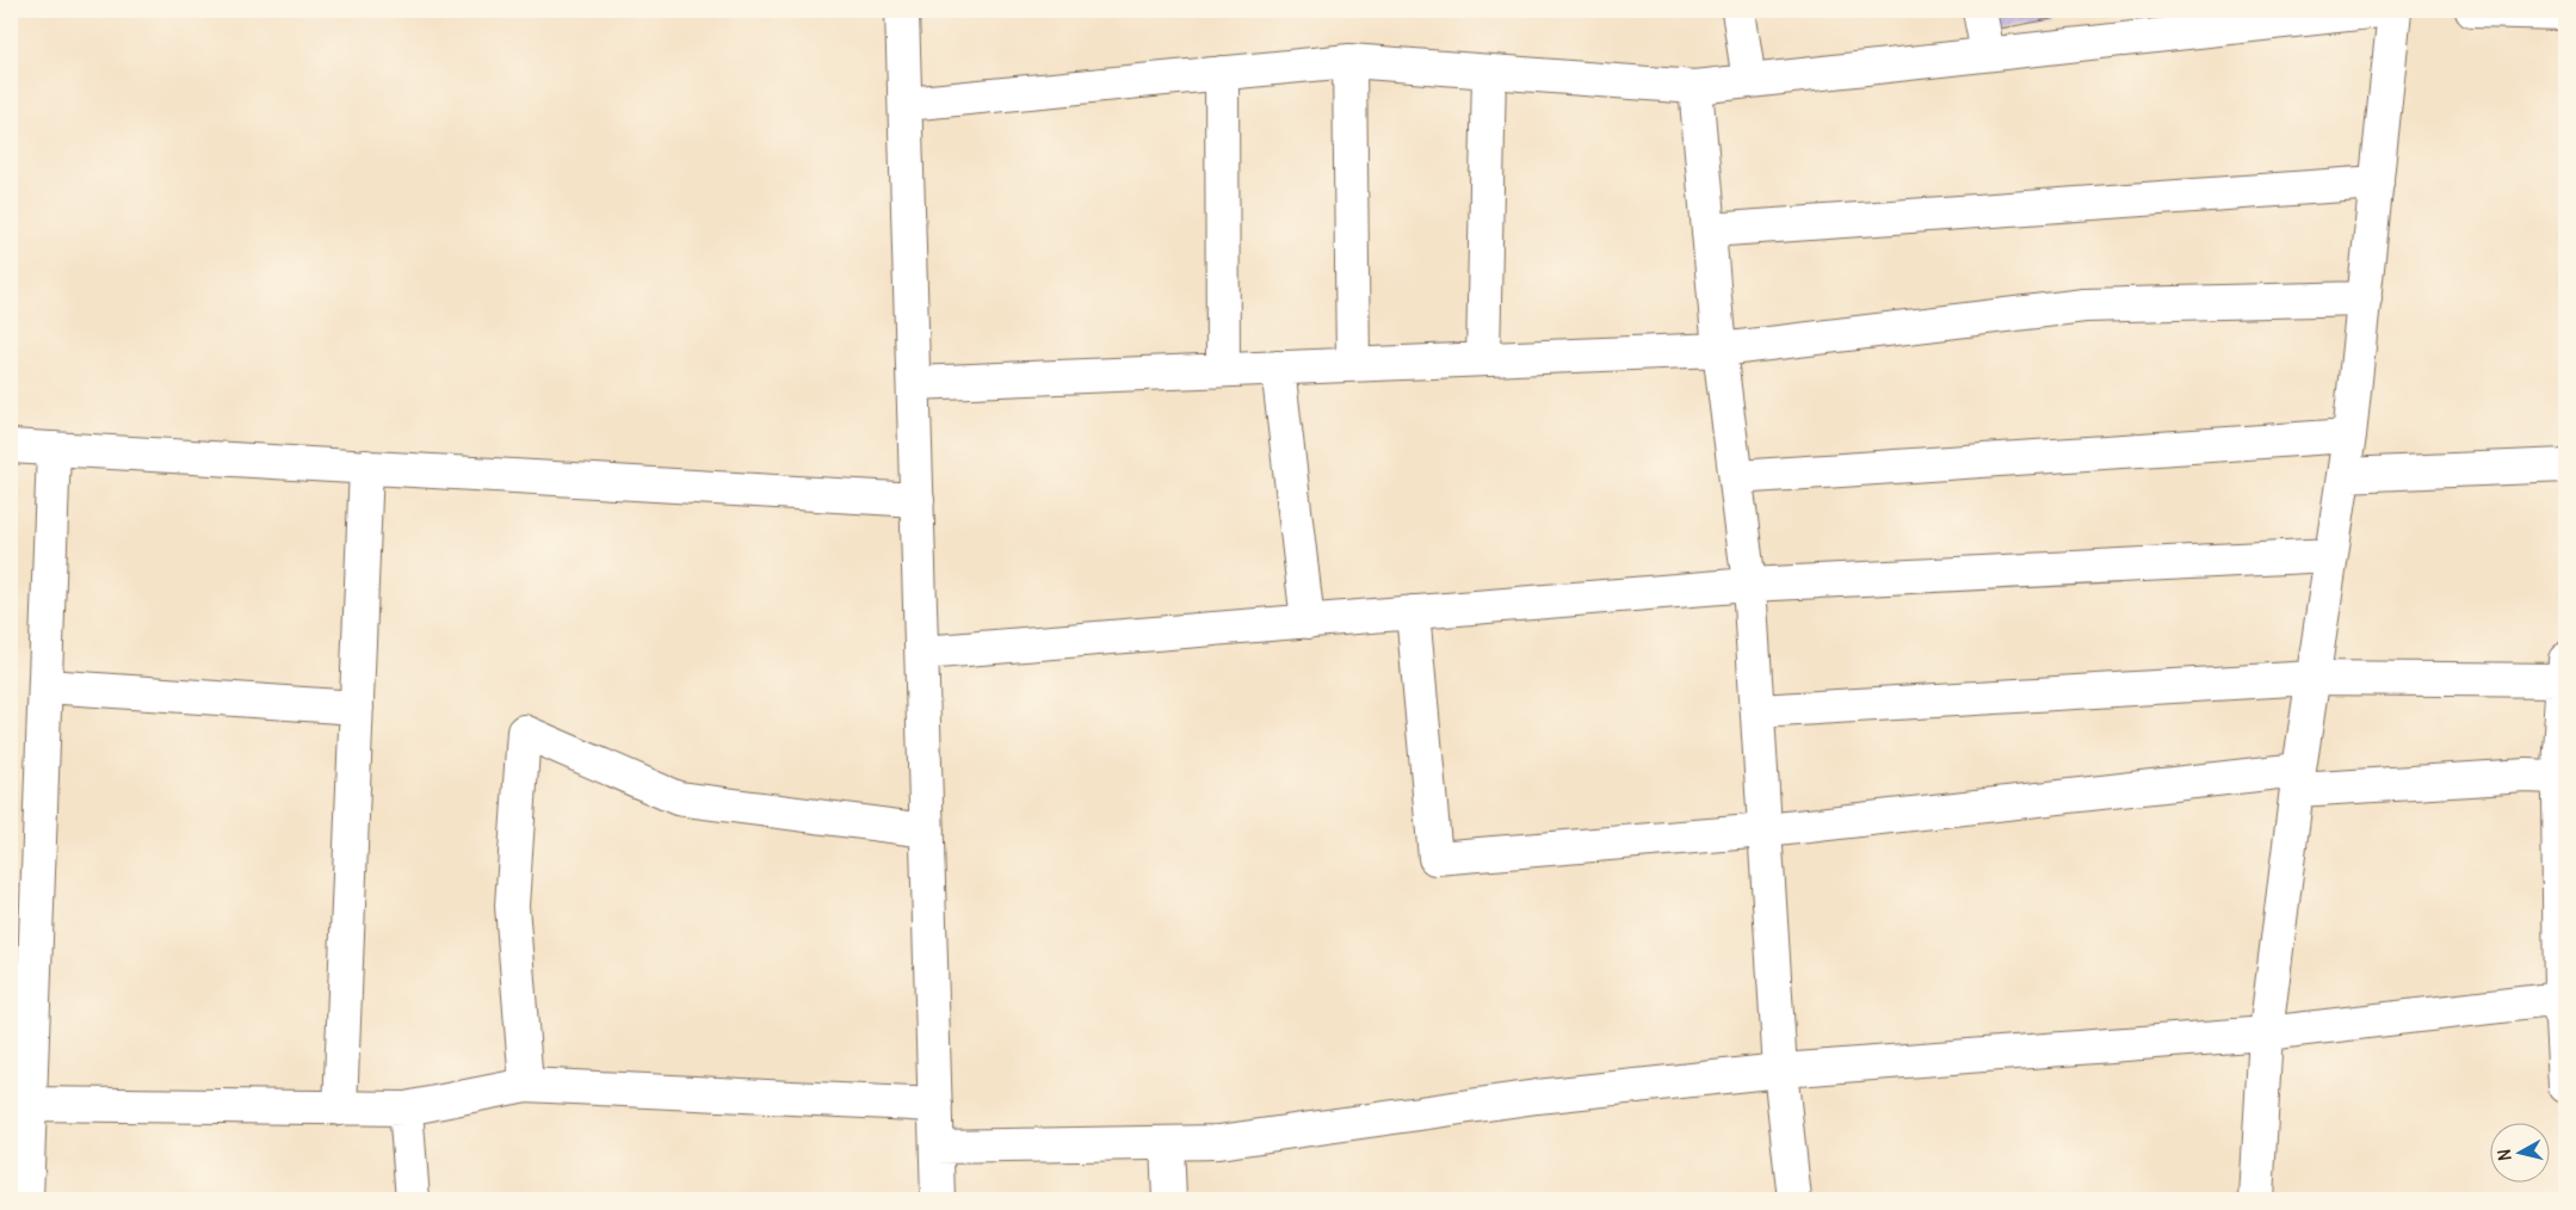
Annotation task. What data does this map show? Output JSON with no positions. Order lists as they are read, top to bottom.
{
  "north": "left"
}
